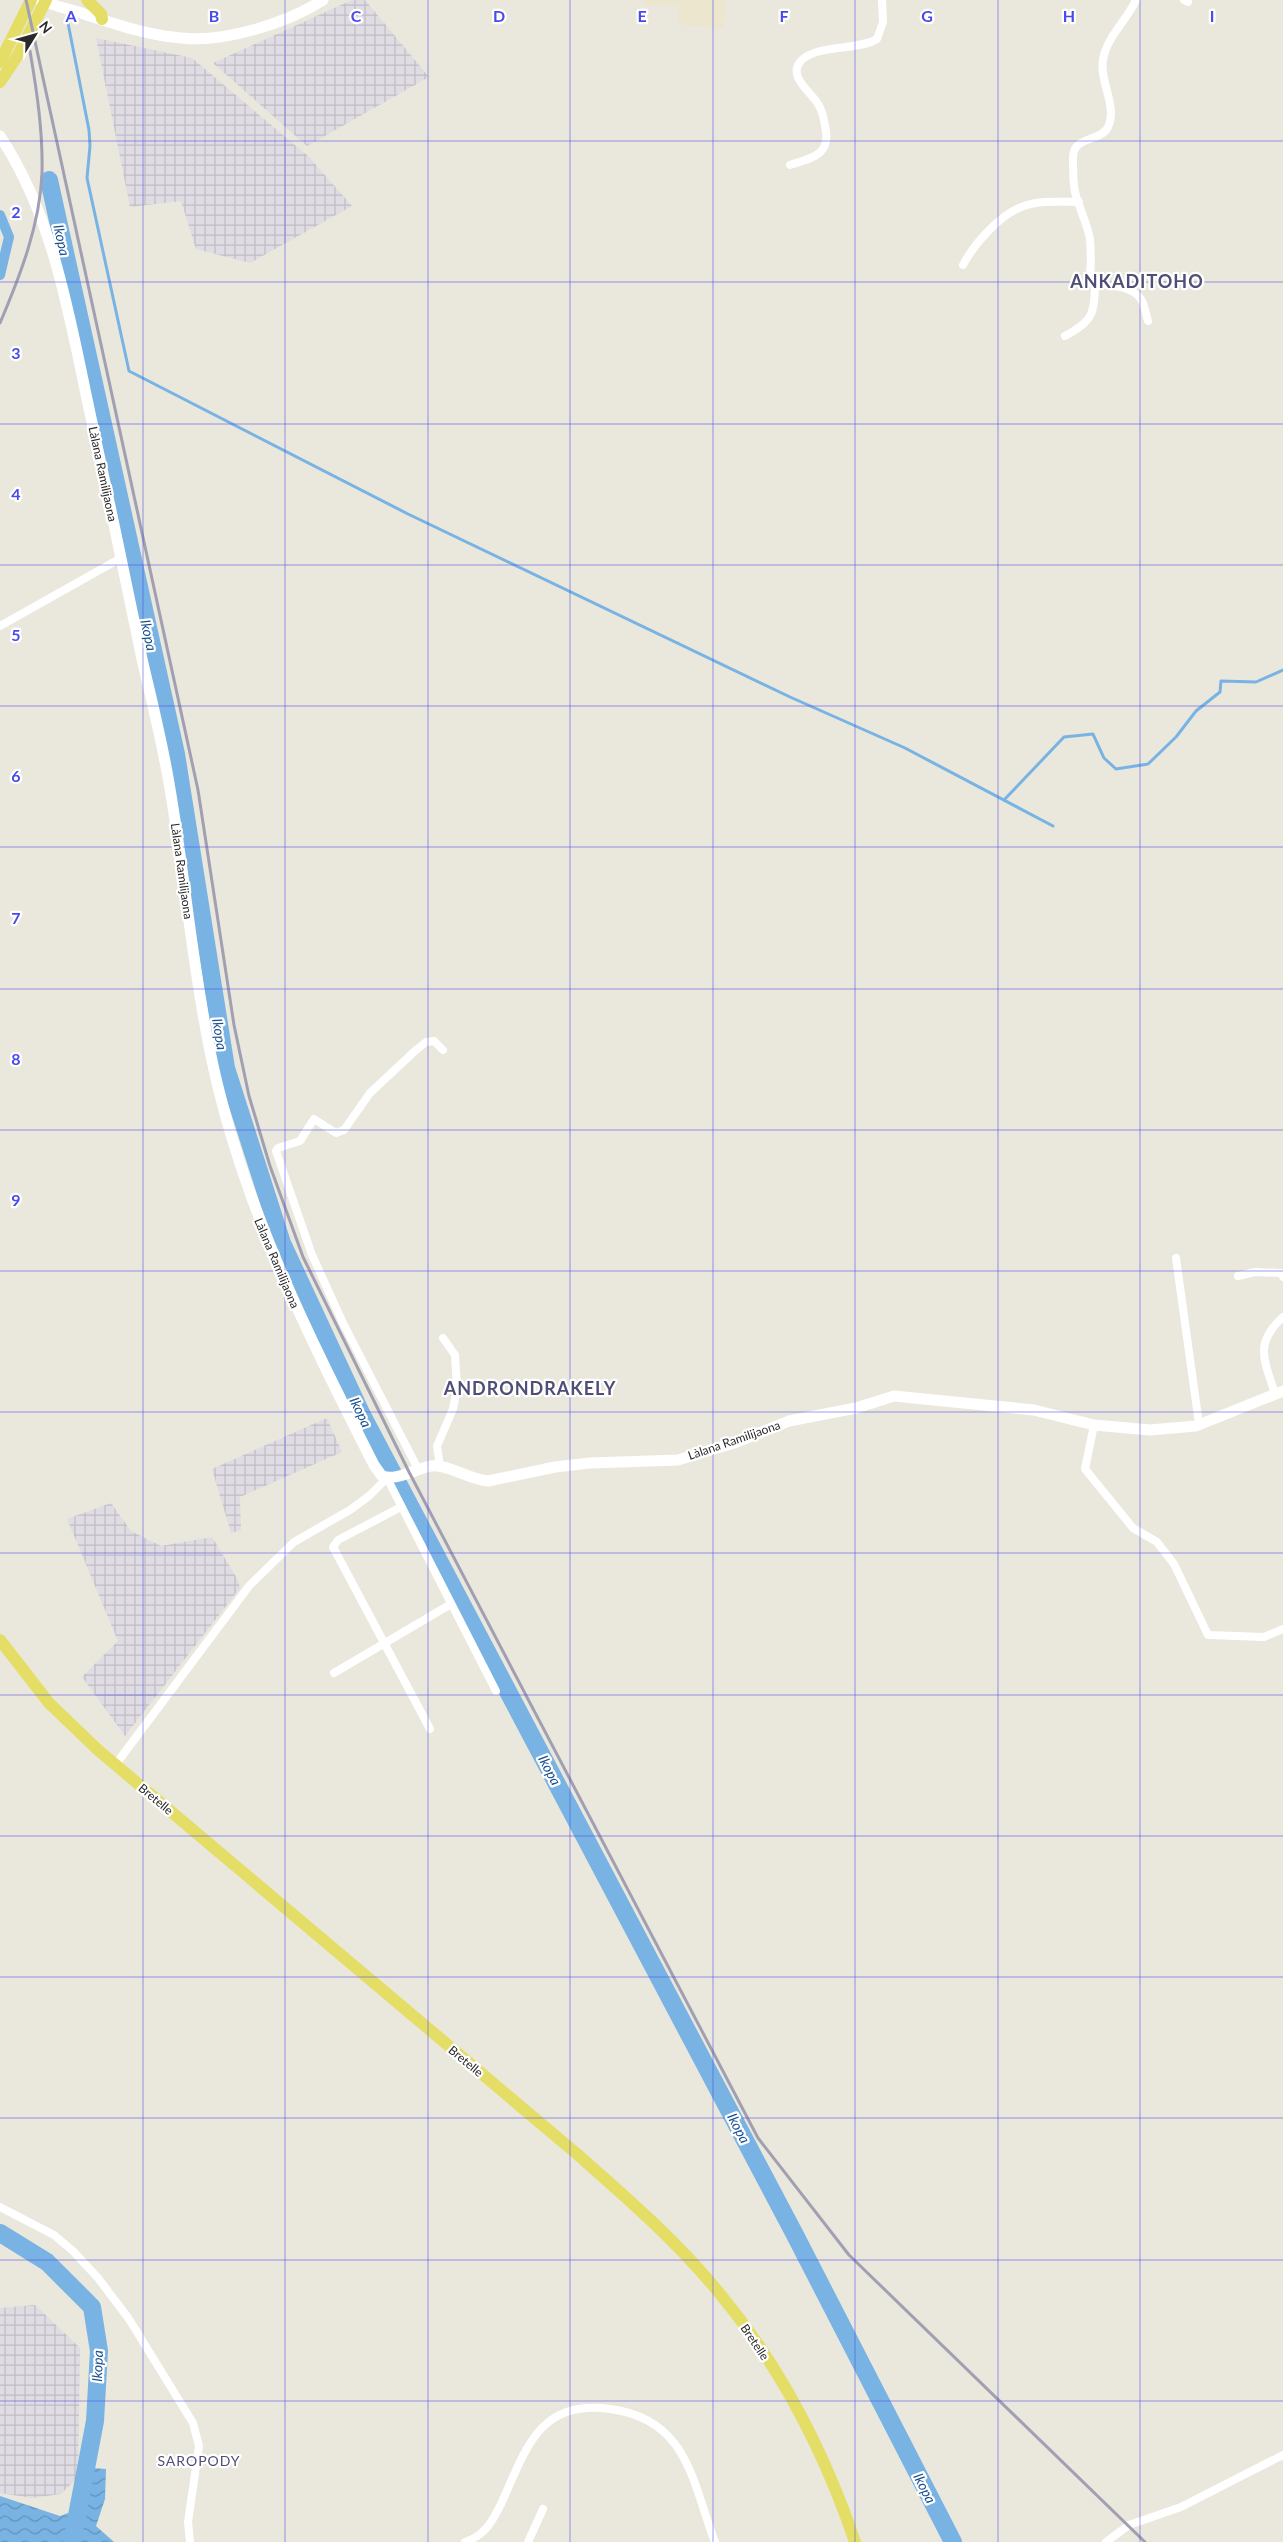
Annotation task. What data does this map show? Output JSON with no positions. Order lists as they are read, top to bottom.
{
  "streets": {
    "main road": ["Bretelle"],
    "street": ["Làlana Ramilijaona"]
  },
  "districts": ["ANKADITOHO", "ANDRONDRAKELY", "SAROPODY"],
  "water": ["Ikopa"],
  "north": "top right",
  "grid": {
    "columns": [
      "A",
      "B",
      "C",
      "D",
      "E",
      "F",
      "G",
      "H",
      "I"
    ],
    "rows": [
      "2",
      "3",
      "4",
      "5",
      "6",
      "7",
      "8",
      "9"
    ]
  }
}
